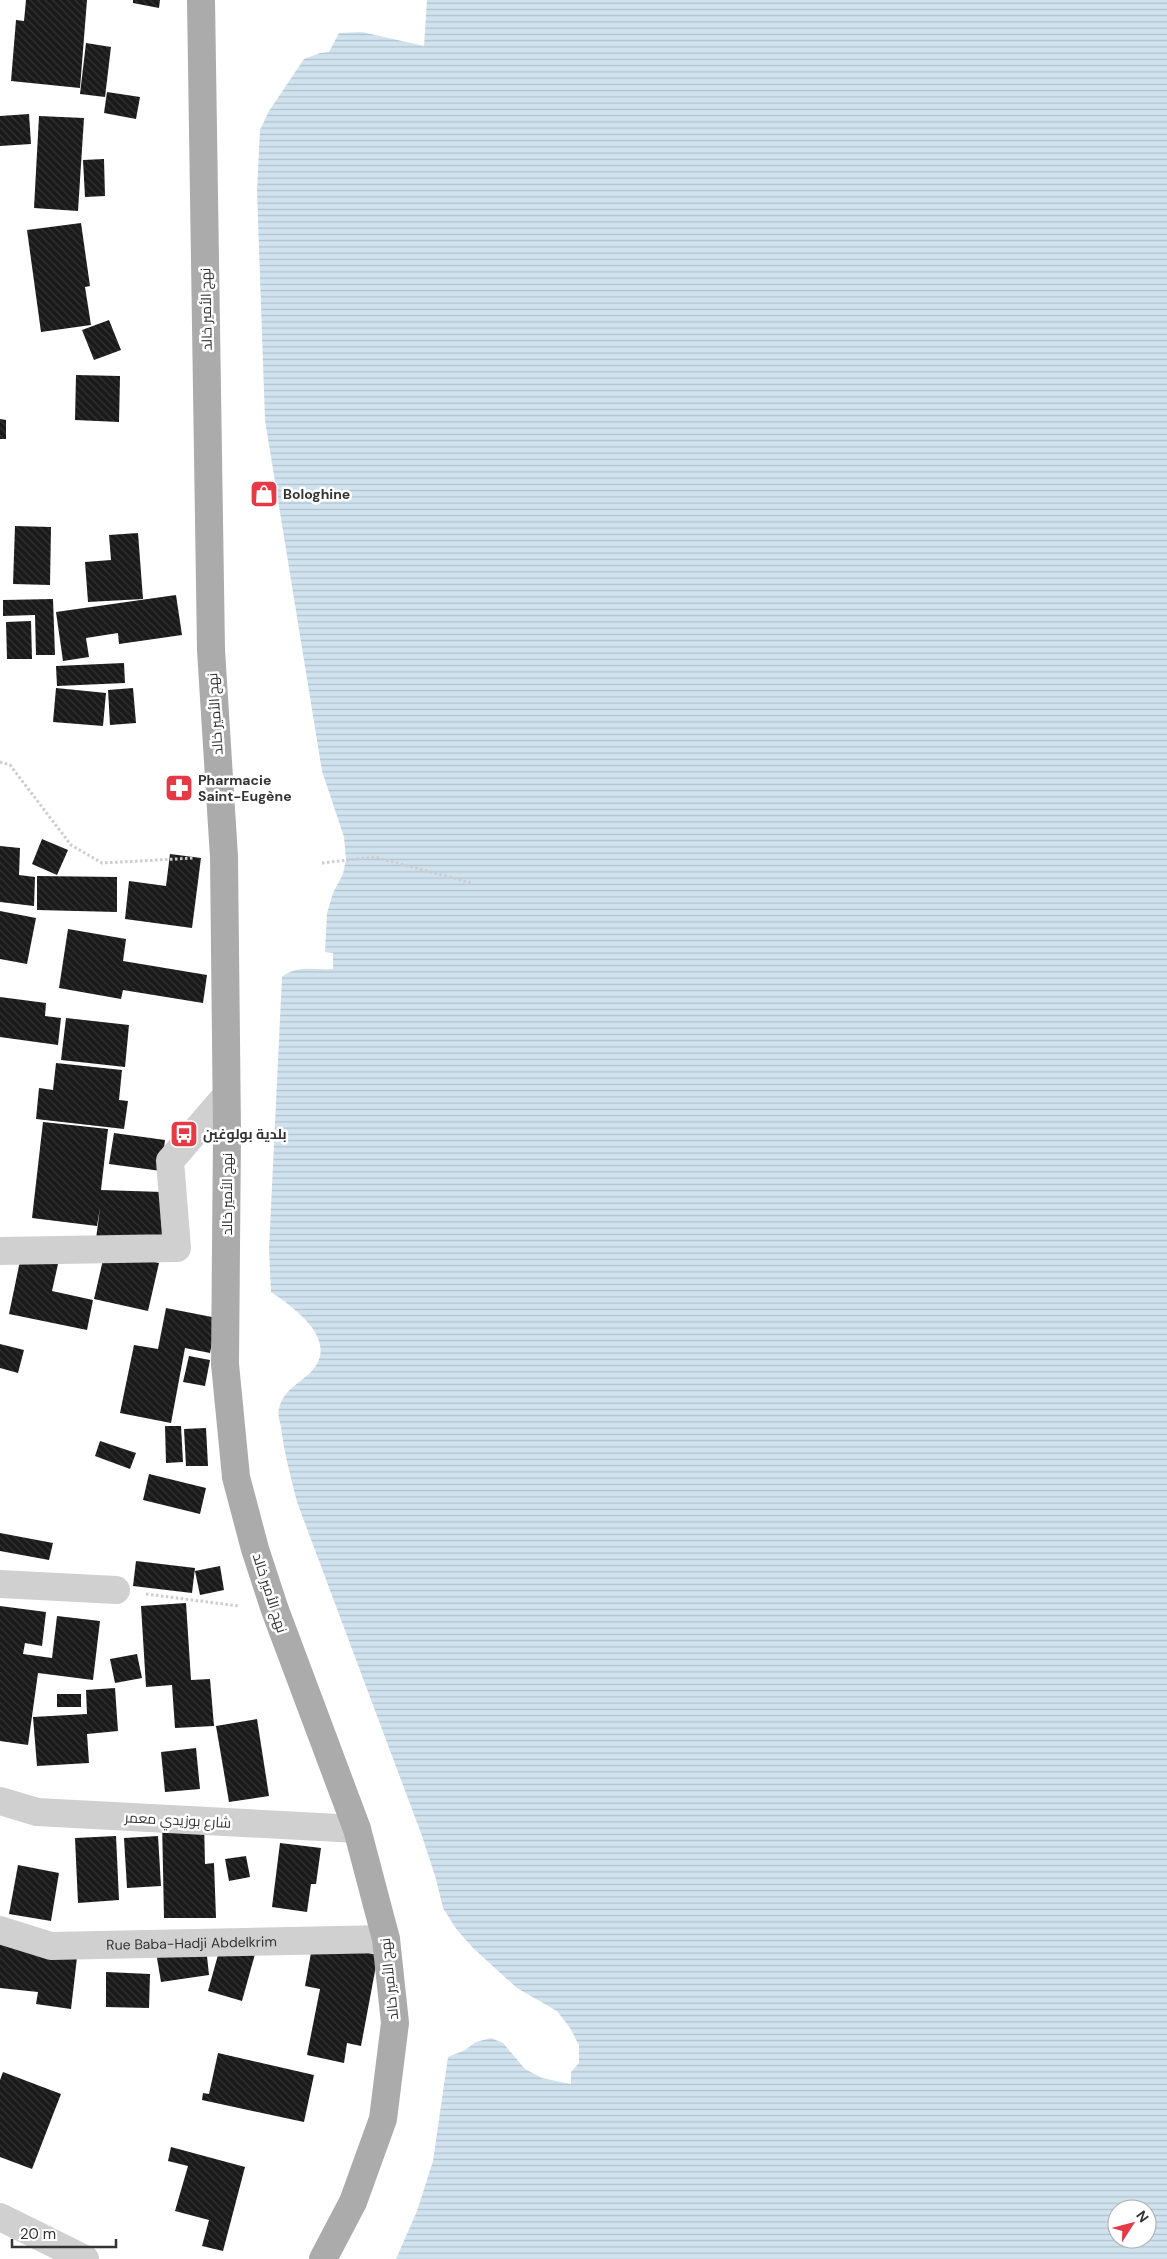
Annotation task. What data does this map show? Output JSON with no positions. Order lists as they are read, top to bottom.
{
  "streets": {
    "main road": ["نهج الأمير خالد"],
    "street": ["شارع بوزيدي معمر", "Rue Baba-Hadji Abdelkrim"]
  },
  "crossings": [
    ["نهج الأمير خالد", "شارع بوزيدي معمر"],
    ["نهج الأمير خالد", "Rue Baba-Hadji Abdelkrim"]
  ],
  "places": {
    "shop": ["Bologhine"],
    "pharmacy": ["Pharmacie Saint-Eugène"],
    "bus stop": ["بلدية بولوغين"]
  },
  "scale_bar": "20 m",
  "north": "top right"
}
